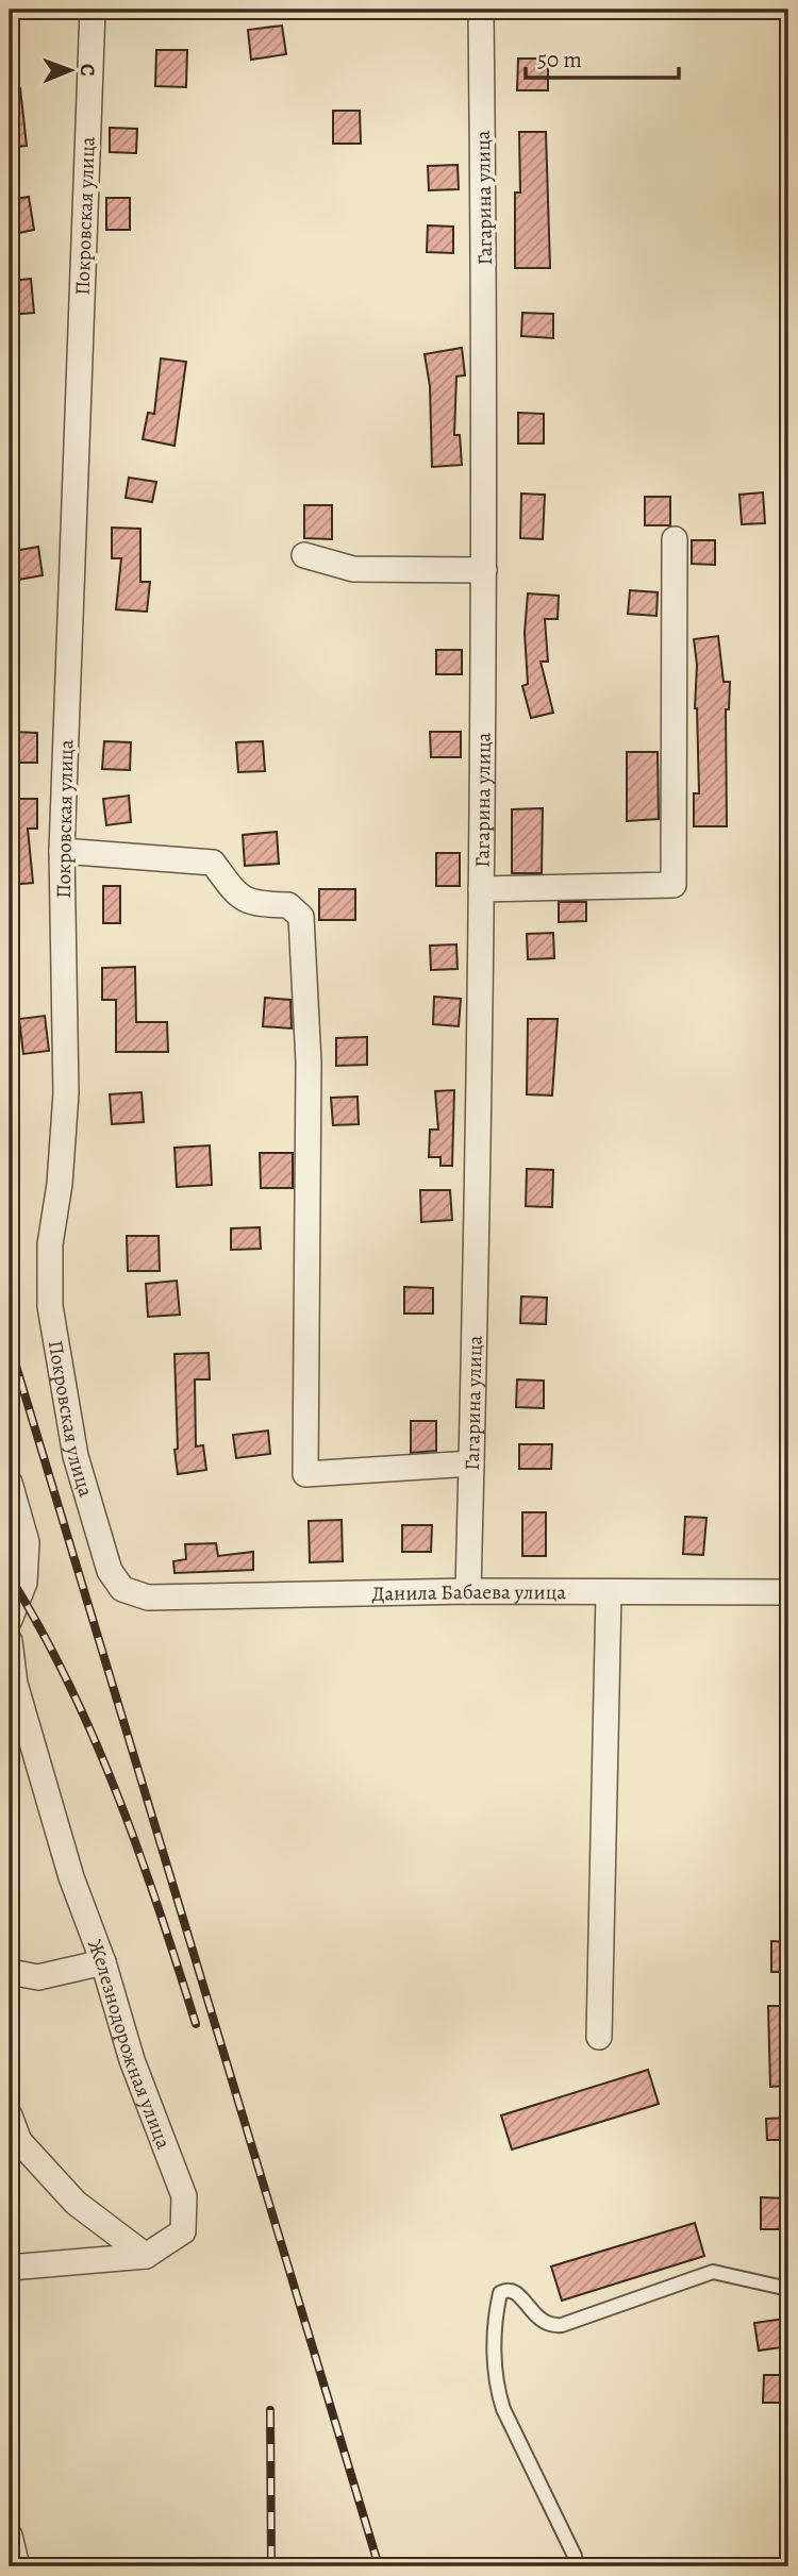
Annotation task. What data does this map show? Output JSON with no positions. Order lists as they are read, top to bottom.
{
  "streets": {
    "street": [
      "Гагарина улица",
      "Покровская улица",
      "Данила Бабаева улица",
      "Железнодорожная улица"
    ]
  },
  "crossings": [
    ["Гагарина улица", "Данила Бабаева улица"],
    ["Покровская улица", "Данила Бабаева улица"]
  ],
  "scale_bar": "50 m",
  "north": "right"
}
